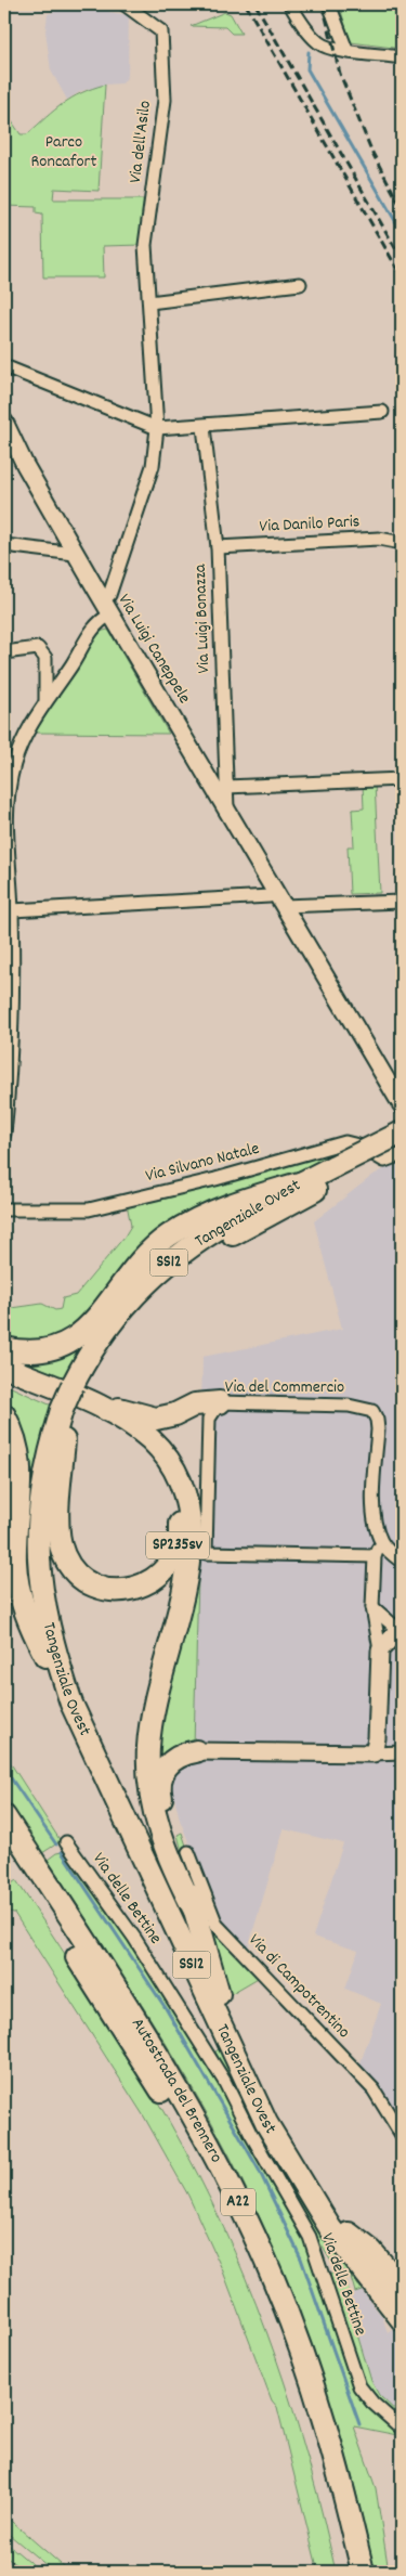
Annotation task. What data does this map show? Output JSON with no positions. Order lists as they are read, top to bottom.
{
  "streets": {
    "highway": [
      "Tangenziale Ovest",
      "SS12",
      "SP235sv",
      "Autostrada del Brennero",
      "A22"
    ],
    "street": [
      "Via dell'Asilo",
      "Via Danilo Paris",
      "Via Luigi Bonazza",
      "Via Luigi Caneppele",
      "Via Silvano Natale",
      "Via del Commercio",
      "Via delle Bettine",
      "Via di Campotrentino"
    ]
  },
  "crossings": [
    ["Via dell'Asilo", "Via Luigi Caneppele"],
    ["Via Danilo Paris", "Via Luigi Bonazza"],
    ["Via Luigi Bonazza", "Via Luigi Caneppele"],
    ["Tangenziale Ovest", "SP235sv"]
  ],
  "parks": ["Parco Roncafort"]
}
